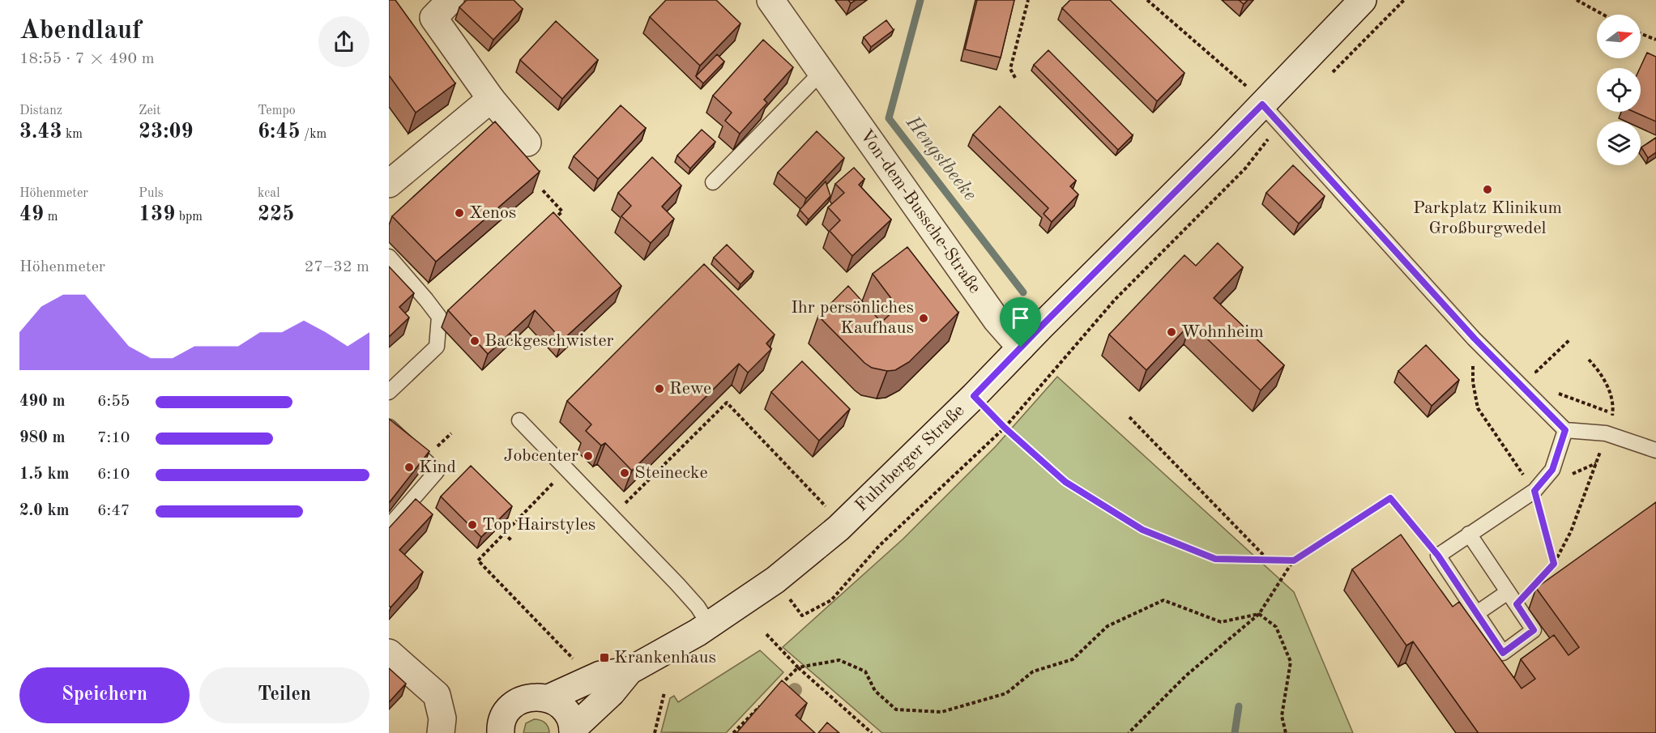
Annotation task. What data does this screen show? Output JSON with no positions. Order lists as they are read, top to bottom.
{
  "streets": {
    "main road": ["Von-dem-Bussche-Straße", "Fuhrberger Straße"]
  },
  "crossings": [
    ["Von-dem-Bussche-Straße", "Fuhrberger Straße"]
  ],
  "water": ["Hengstbeeke"],
  "places": {
    "other": [
      "Parkplatz Klinikum Großburgwedel",
      "Xenos",
      "Ihr persönliches Kaufhaus",
      "Wohnheim",
      "Backgeschwister",
      "Rewe",
      "Jobcenter",
      "Kind",
      "Steinecke",
      "Top Hairstyles"
    ],
    "transit": ["Krankenhaus"]
  },
  "north": "right",
  "page": {
    "heading": ["Abendlauf", "18:55 · 7 × 490 m"],
    "stats": [
      ["Distanz", "3.43 km"],
      ["Zeit", "23:09"],
      ["Tempo", "6:45 /km"],
      ["Höhenmeter", "49 m"],
      ["Puls", "139 bpm"],
      ["kcal", "225"]
    ],
    "chart": ["Höhenmeter", "27–32 m"],
    "list": [
      {
        "name": "490 m",
        "note": "6:55"
      },
      {
        "name": "980 m",
        "note": "7:10"
      },
      {
        "name": "1.5 km",
        "note": "6:10"
      },
      {
        "name": "2.0 km",
        "note": "6:47"
      }
    ],
    "buttons": ["Speichern", "Teilen"]
  }
}
